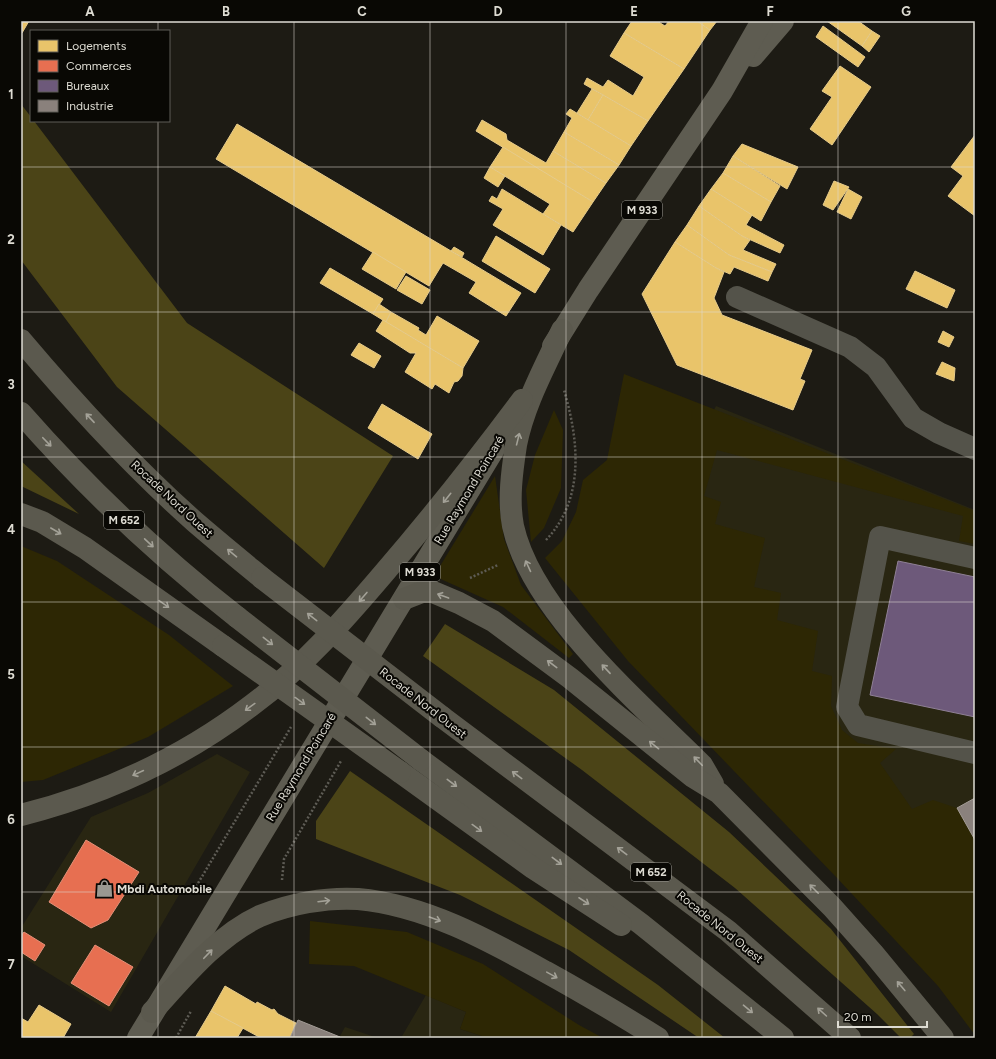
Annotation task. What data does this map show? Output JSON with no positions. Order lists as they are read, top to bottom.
{
  "streets": {
    "highway": ["Rocade Nord Ouest", "M 652"],
    "main road": ["M 933", "Rue Raymond Poincaré"]
  },
  "places": {
    "shop": ["Mbdi Automobile"]
  },
  "legend": [
    "Logements",
    "Commerces",
    "Bureaux",
    "Industrie"
  ],
  "scale_bar": "20 m",
  "grid": {
    "columns": [
      "A",
      "B",
      "C",
      "D",
      "E",
      "F",
      "G"
    ],
    "rows": [
      "1",
      "2",
      "3",
      "4",
      "5",
      "6",
      "7"
    ]
  }
}
